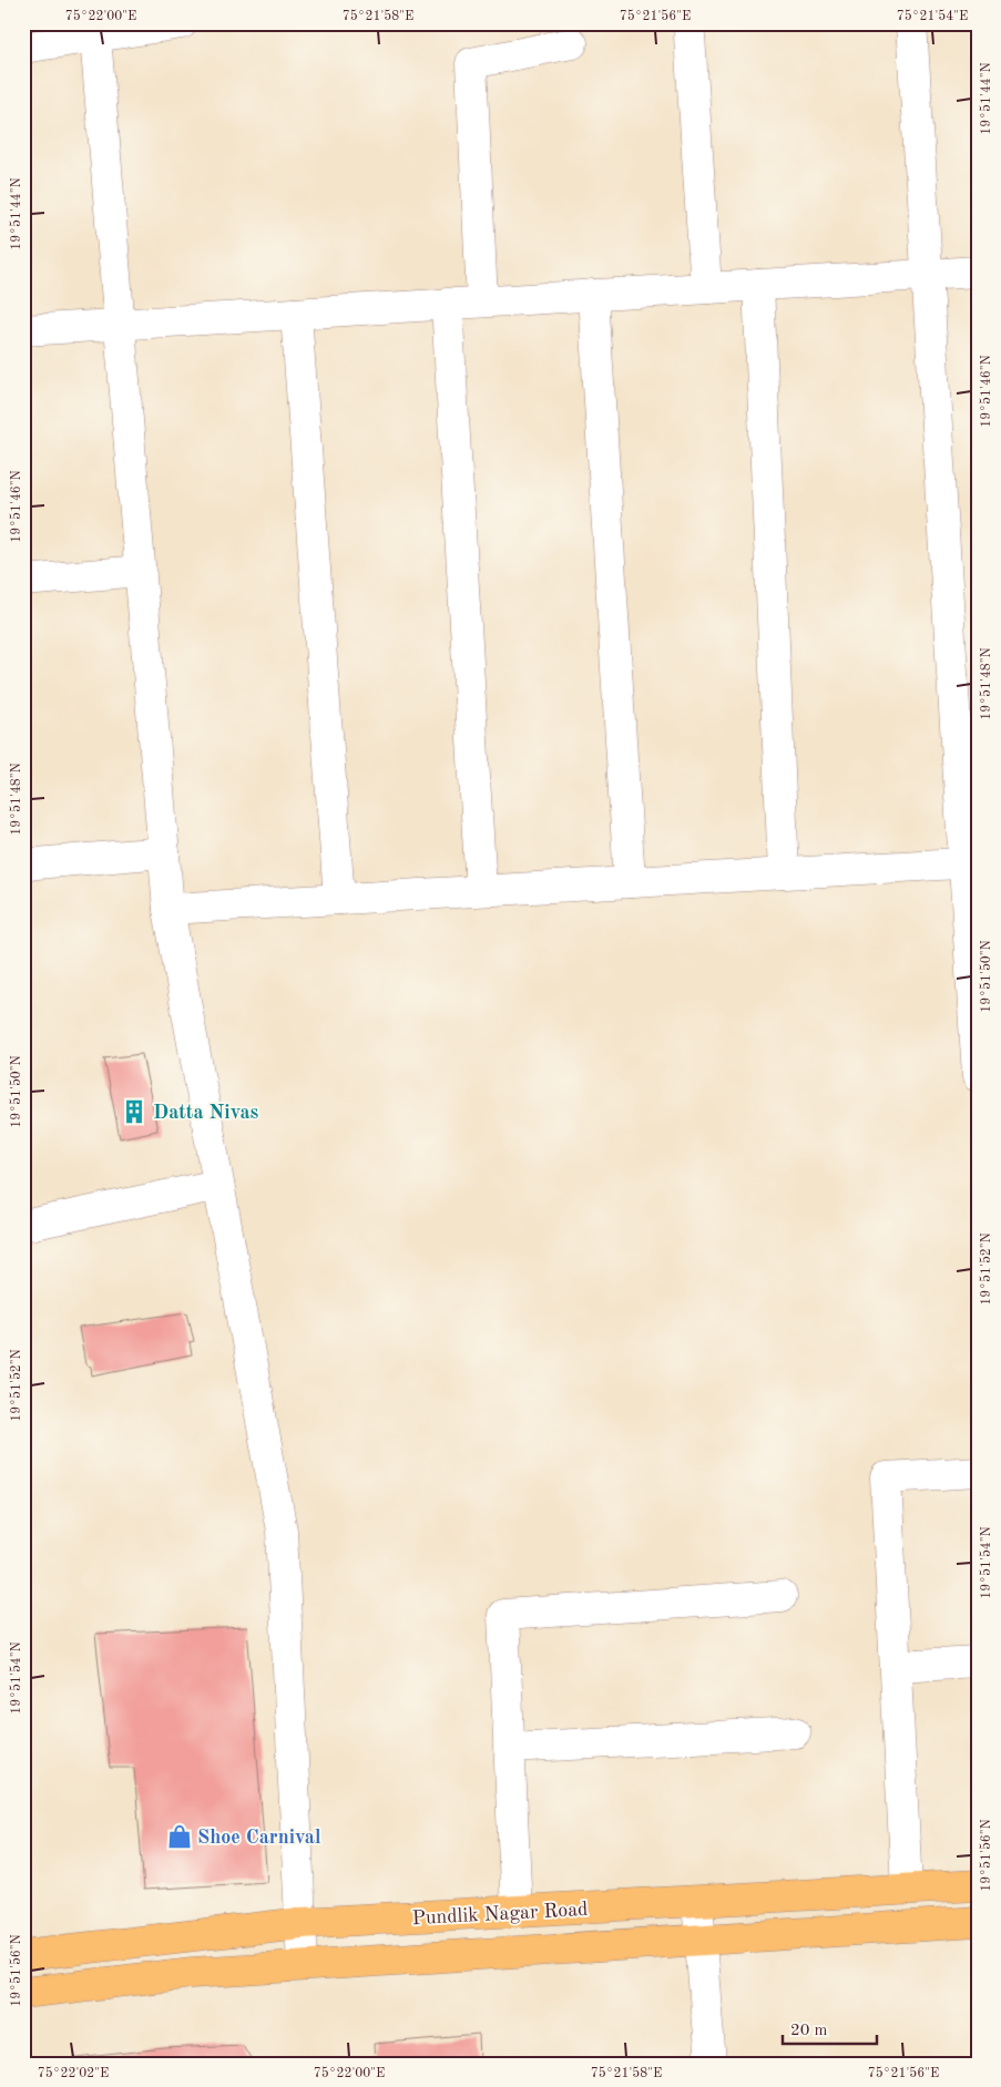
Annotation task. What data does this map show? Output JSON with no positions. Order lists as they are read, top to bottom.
{
  "streets": {
    "main road": ["Pundlik Nagar Road"]
  },
  "places": {
    "building": ["Datta Nivas"],
    "shop": ["Shoe Carnival"]
  },
  "scale_bar": "20 m",
  "coordinates": [
    "75°22'00\"E",
    "75°21'58\"E",
    "75°21'56\"E",
    "75°21'54\"E",
    "19°51'44\"N",
    "19°51'46\"N",
    "19°51'48\"N",
    "19°51'50\"N",
    "19°51'52\"N",
    "19°51'54\"N",
    "19°51'56\"N",
    "75°22'02\"E"
  ]
}
